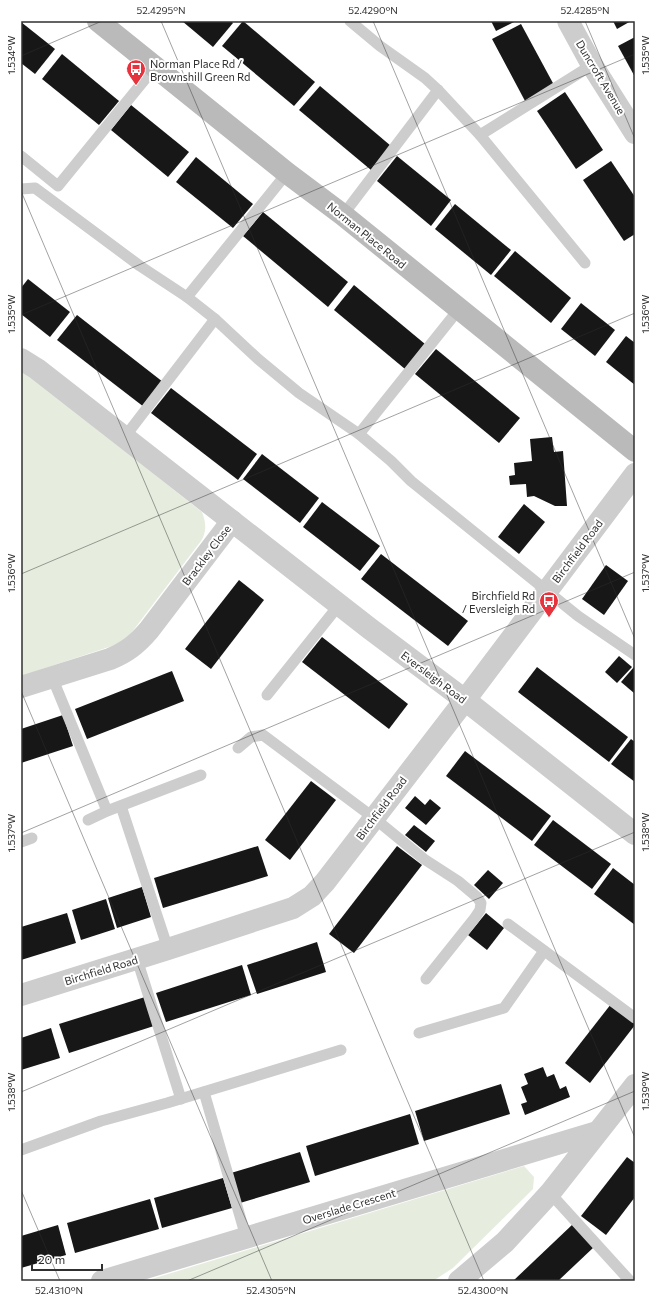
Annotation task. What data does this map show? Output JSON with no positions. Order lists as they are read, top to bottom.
{
  "streets": {
    "street": [
      "Duncroft Avenue",
      "Norman Place Road",
      "Birchfield Road",
      "Brackley Close",
      "Eversleigh Road",
      "Overslade Crescent"
    ]
  },
  "crossings": [
    ["Birchfield Road", "Eversleigh Road"],
    ["Brackley Close", "Eversleigh Road"]
  ],
  "places": {
    "bus stop": ["Norman Place Rd / Brownshill Green Rd", "Birchfield Rd / Eversleigh Rd"]
  },
  "scale_bar": "20 m",
  "coordinates": [
    "52.4295°N",
    "52.4290°N",
    "52.4285°N",
    "1.535°W",
    "1.534°W",
    "1.536°W",
    "1.537°W",
    "1.538°W",
    "1.539°W",
    "52.4310°N",
    "52.4305°N",
    "52.4300°N"
  ]
}
